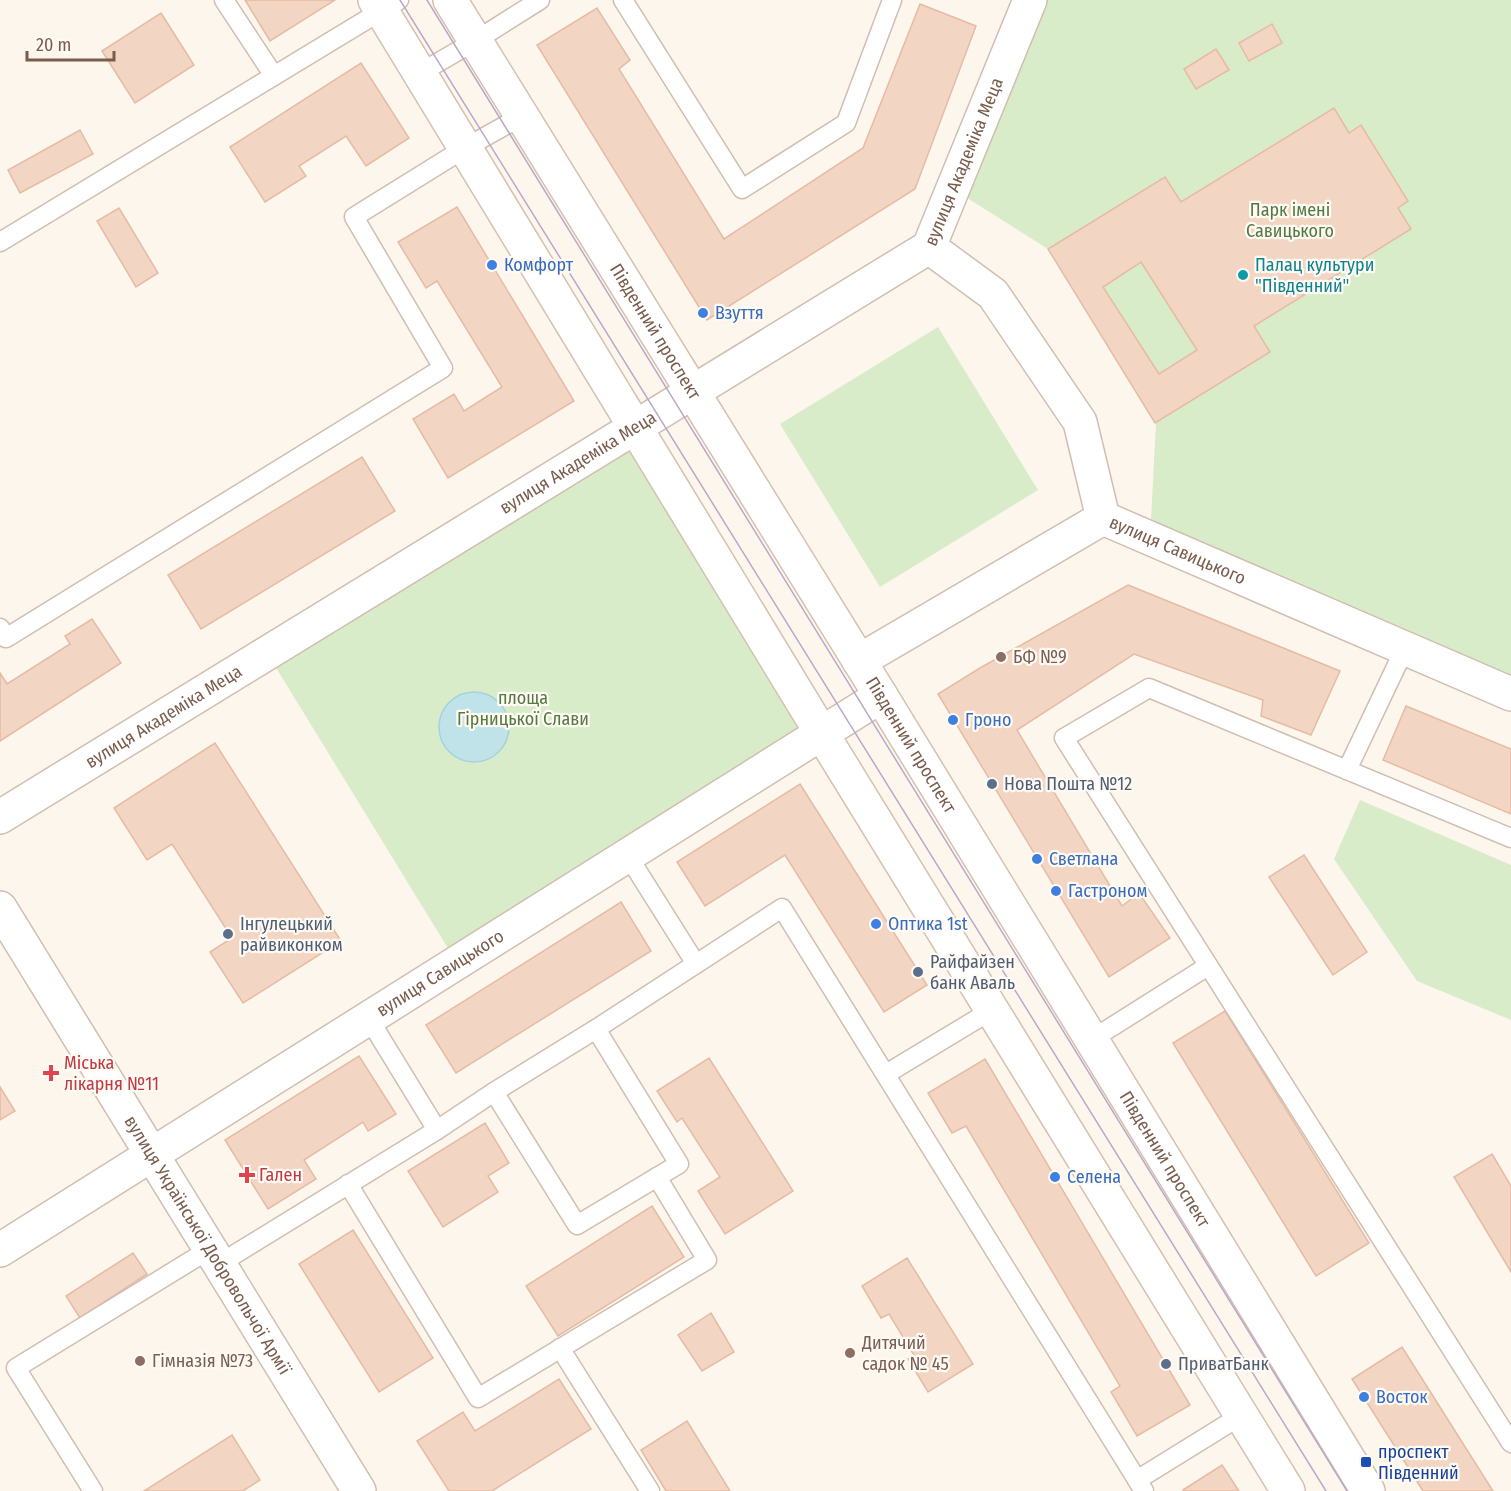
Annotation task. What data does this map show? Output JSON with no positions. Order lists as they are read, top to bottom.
{
  "streets": {
    "street": [
      "вулиця Академіка Меца",
      "Південний проспект",
      "вулиця Савицького",
      "вулиця Української Добровольчої Армії"
    ]
  },
  "crossings": [
    ["вулиця Академіка Меца", "Південний проспект"],
    ["Південний проспект", "вулиця Савицького"],
    ["вулиця Савицького", "вулиця Української Добровольчої Армії"]
  ],
  "parks": ["Парк імені Савицького", "площа Гірницької Слави"],
  "places": {
    "other": [
      "Комфорт",
      "Палац культури \"Південний\"",
      "Взуття",
      "БФ №9",
      "Гроно",
      "Нова Пошта №12",
      "Светлана",
      "Гастроном",
      "Оптика 1st",
      "Інгулецький райвиконком",
      "Райфайзен банк Аваль",
      "Селена",
      "Дитячий садок № 45",
      "Гімназія №73",
      "ПриватБанк",
      "Восток"
    ],
    "health": ["Міська лікарня №11", "Гален"],
    "transit": ["проспект Південний"]
  },
  "scale_bar": "20 m"
}
